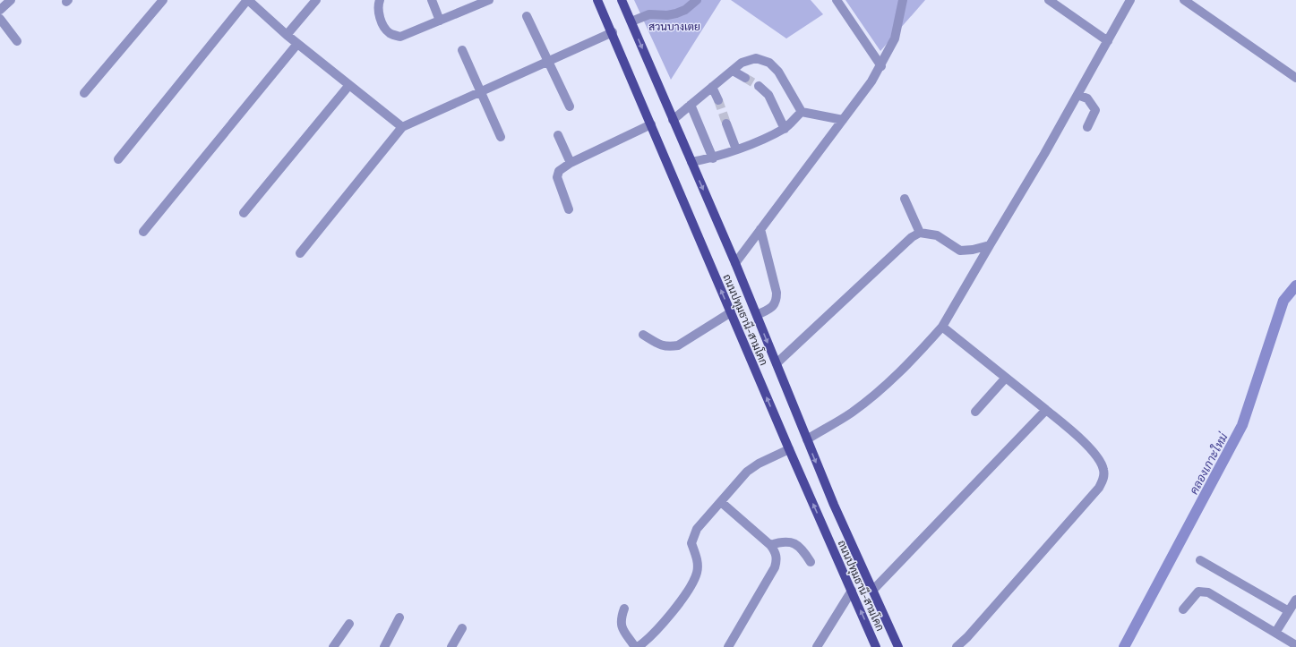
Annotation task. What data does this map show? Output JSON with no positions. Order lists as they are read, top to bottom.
{
  "streets": {
    "main road": ["ถนนปทุมธานี-สามโคก"]
  },
  "water": ["คลองเกาะใหม่"],
  "parks": ["สวนบางเตย"]
}
